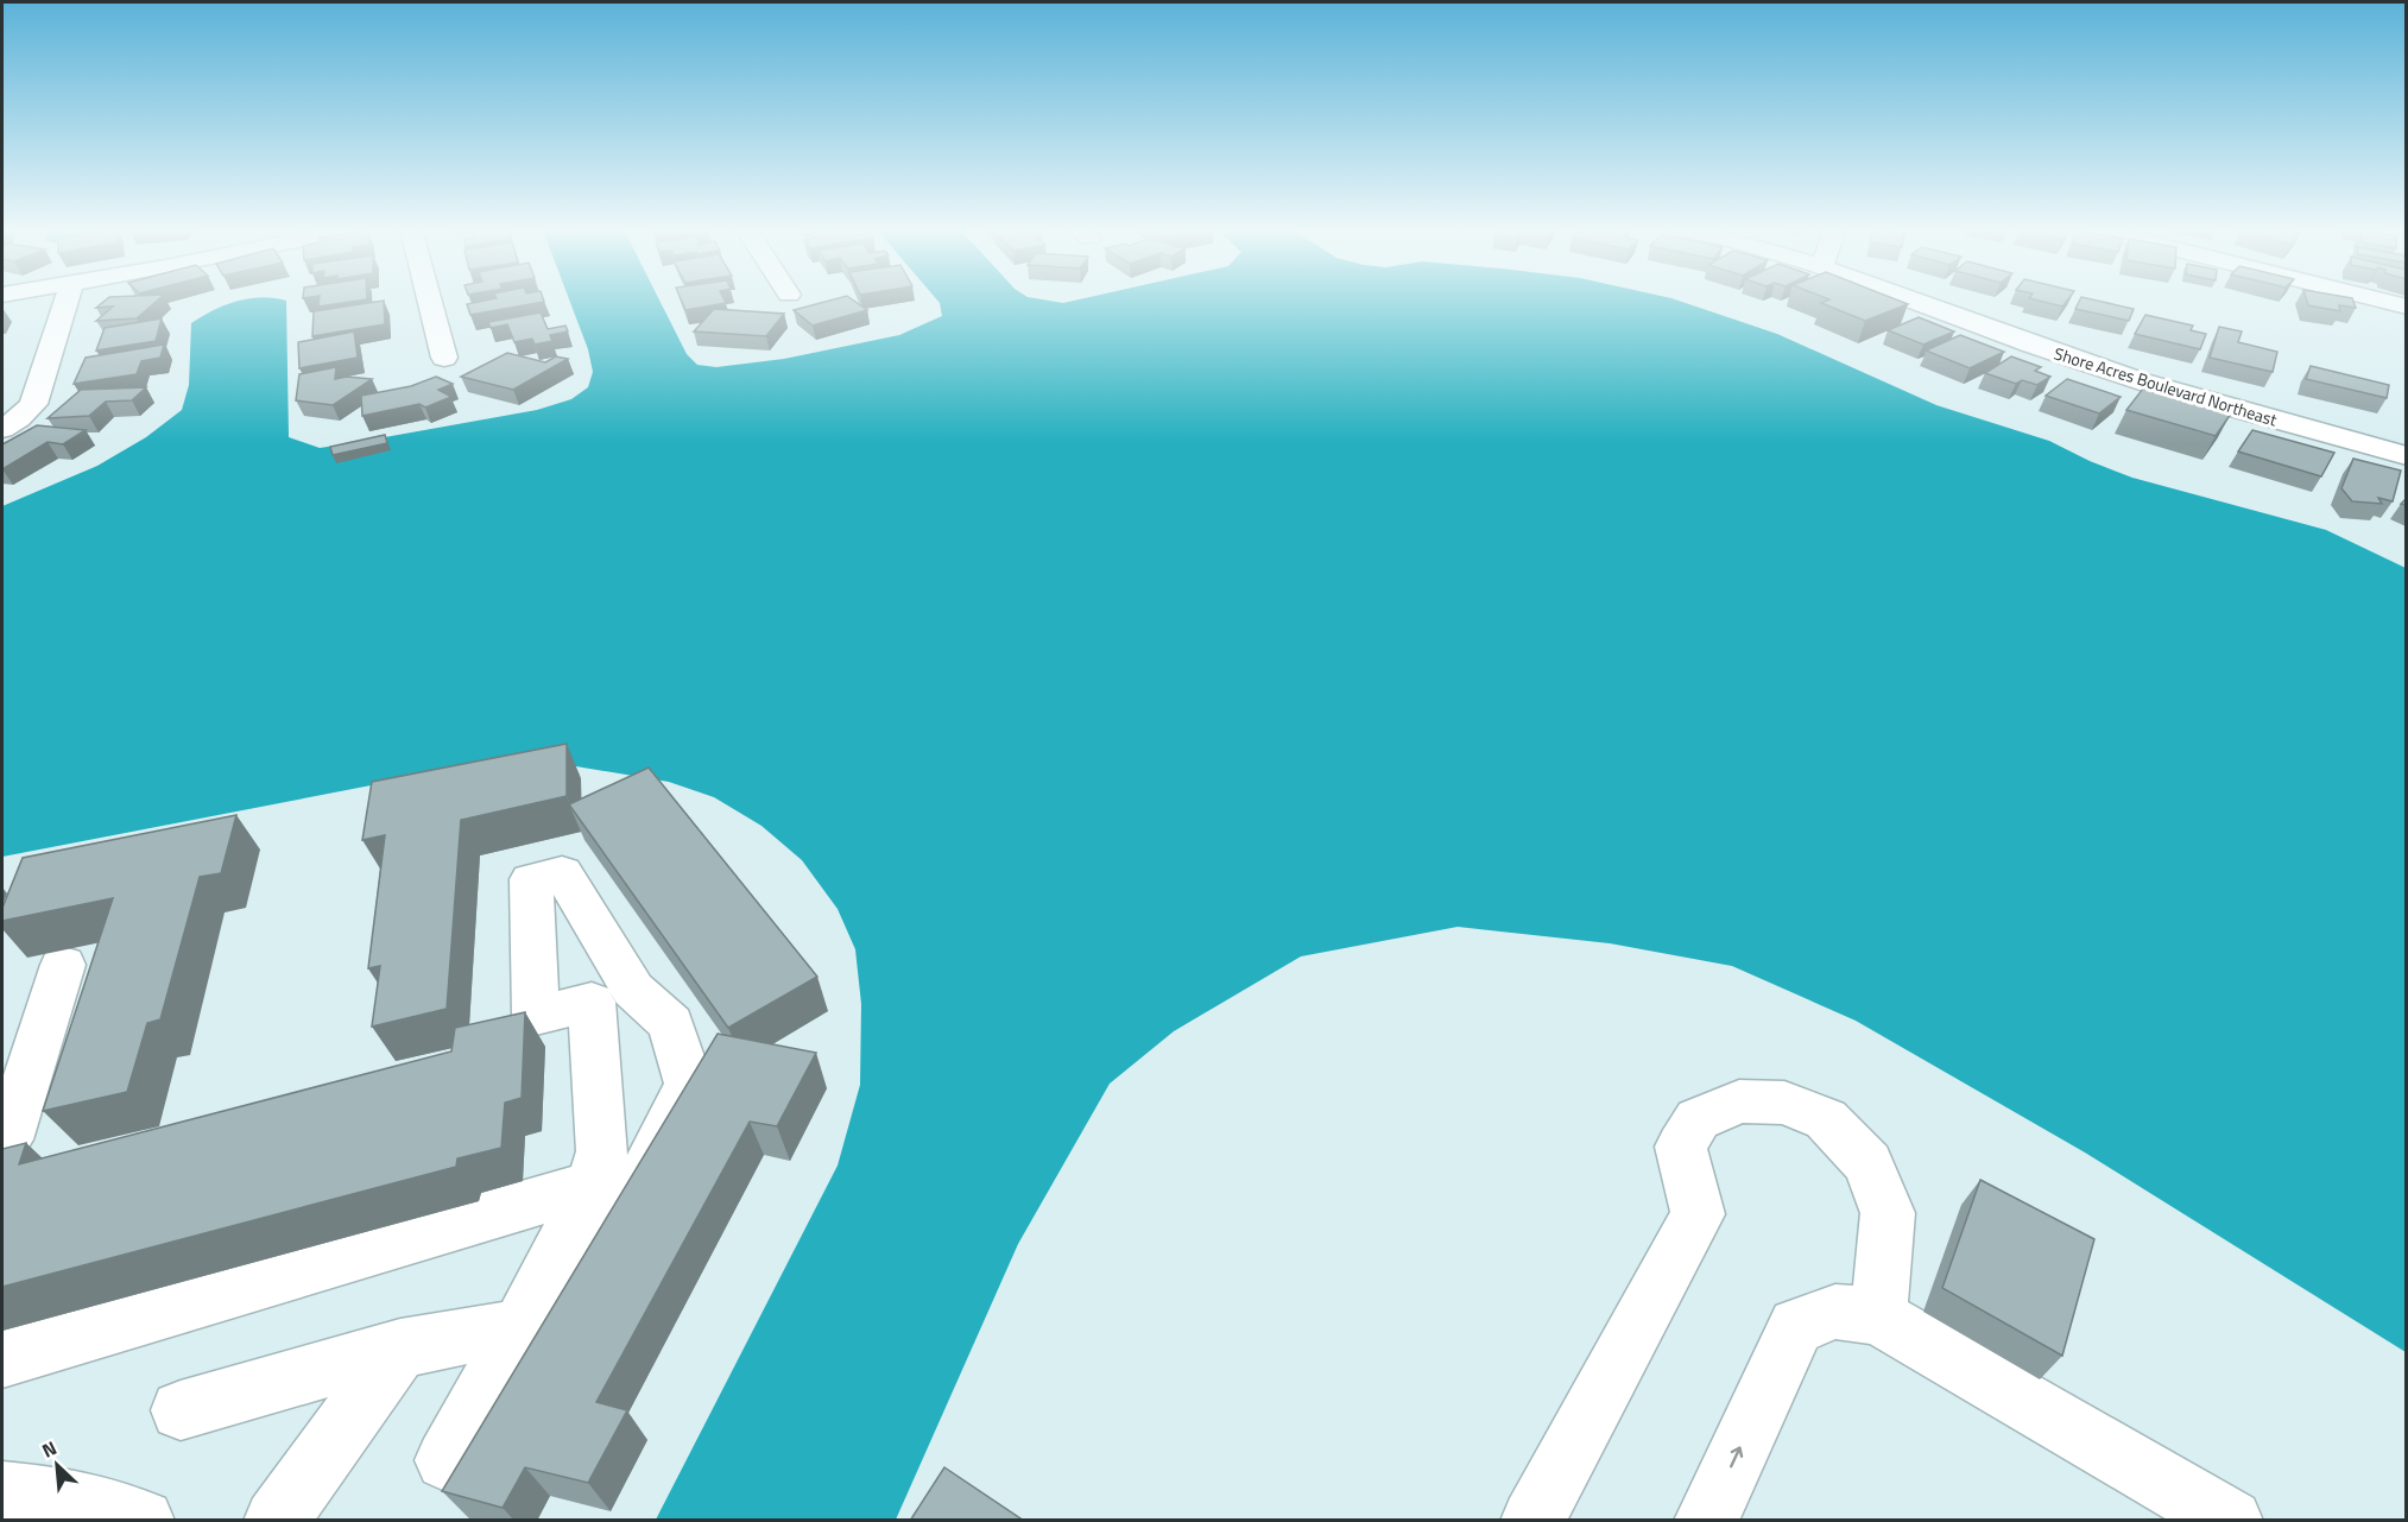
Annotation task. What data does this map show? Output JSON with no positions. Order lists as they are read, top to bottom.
{
  "streets": {
    "street": ["Shore Acres Boulevard Northeast"]
  },
  "north": "top left"
}
